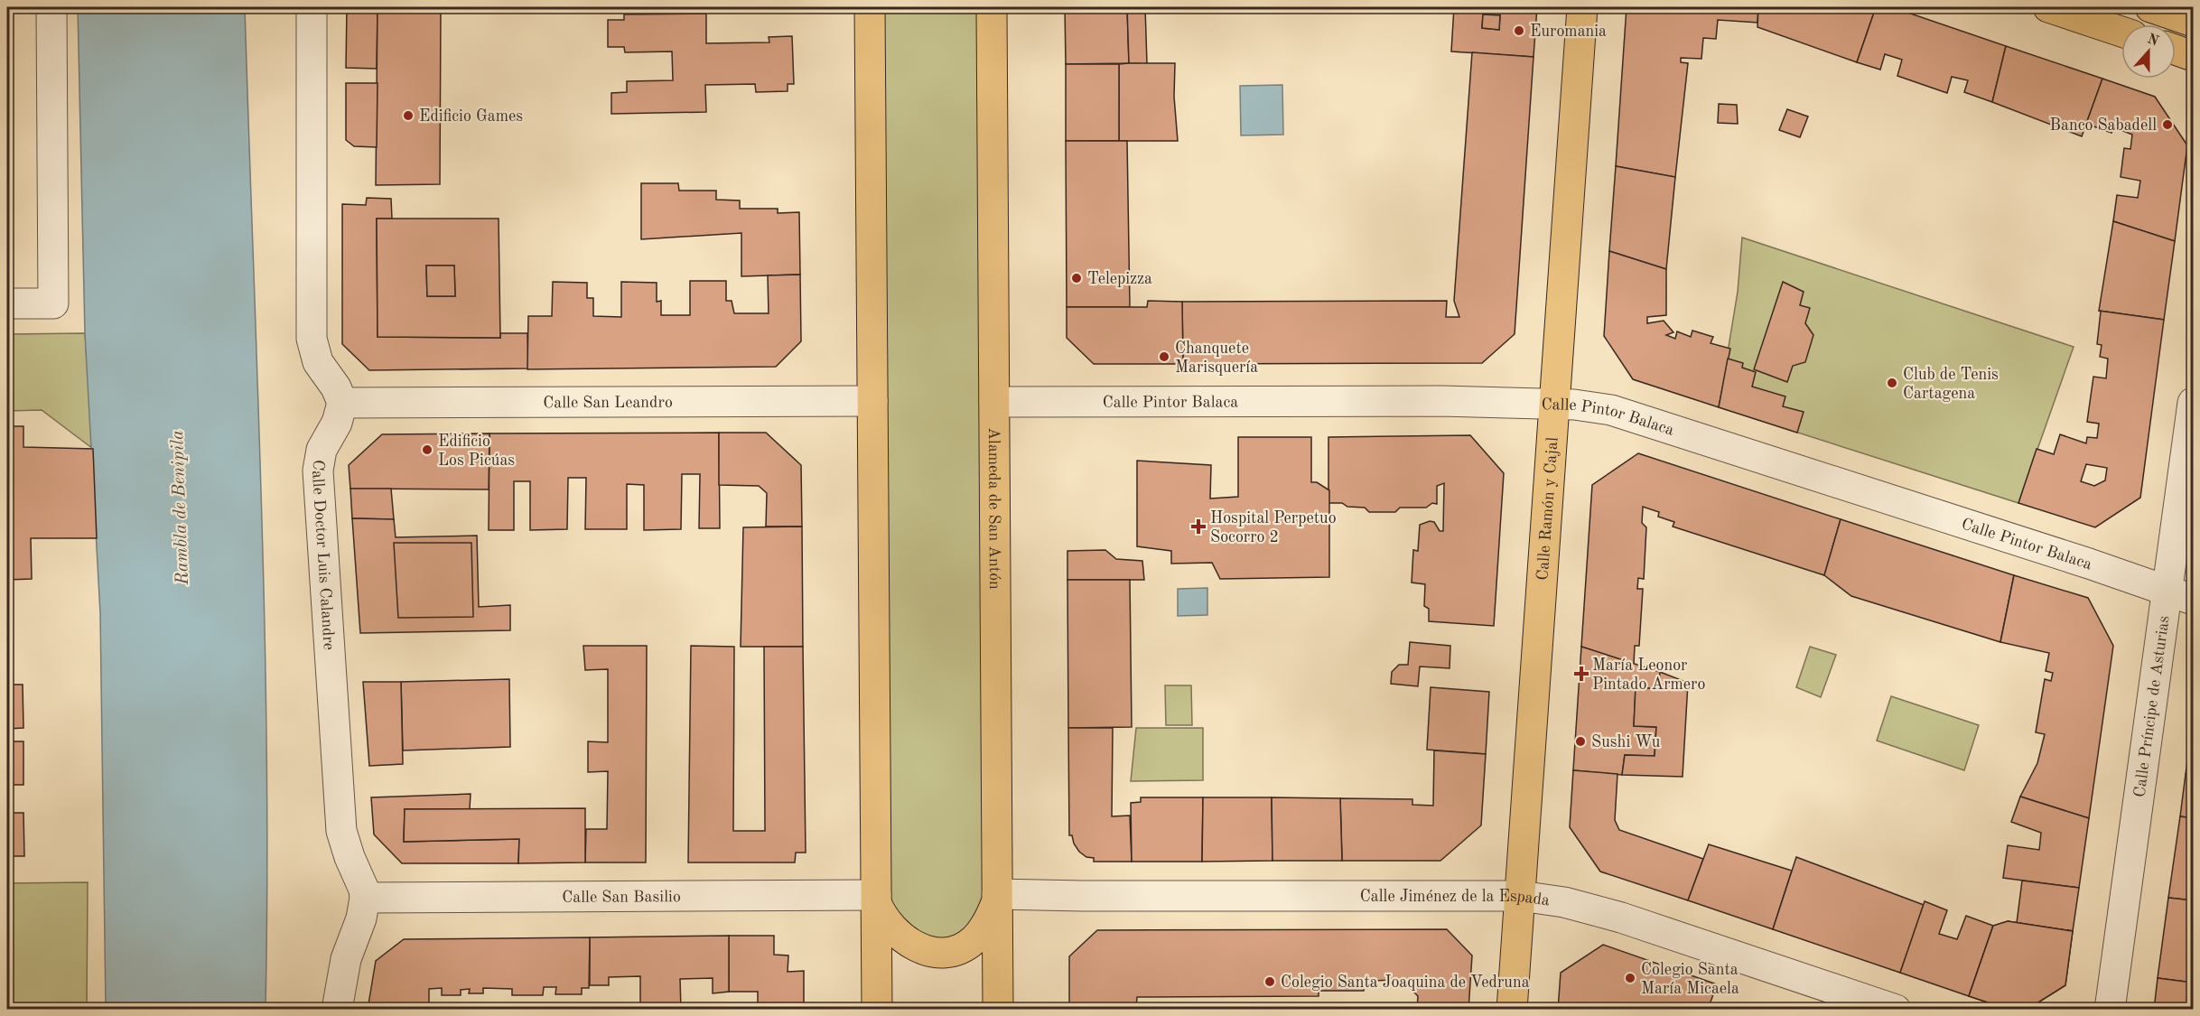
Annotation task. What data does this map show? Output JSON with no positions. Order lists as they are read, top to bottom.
{
  "streets": {
    "main road": ["Alameda de San Antón", "Calle Ramón y Cajal"],
    "street": [
      "Calle Pintor Balaca",
      "Calle San Leandro",
      "Calle Doctor Luis Calandre",
      "Calle Príncipe de Asturias",
      "Calle San Basilio",
      "Calle Jiménez de la Espada"
    ]
  },
  "crossings": [
    ["Calle Pintor Balaca", "Alameda de San Antón"],
    ["Calle Pintor Balaca", "Calle Ramón y Cajal"],
    ["Calle Pintor Balaca", "Calle Príncipe de Asturias"],
    ["Calle San Leandro", "Calle Doctor Luis Calandre"],
    ["Alameda de San Antón", "Calle Jiménez de la Espada"],
    ["Calle Ramón y Cajal", "Calle Jiménez de la Espada"],
    ["Calle Doctor Luis Calandre", "Calle San Basilio"]
  ],
  "water": ["Rambla de Benipila"],
  "places": {
    "other": [
      "Euromania",
      "Edificio Games",
      "Banco Sabadell",
      "Telepizza",
      "Chanquete Marisquería",
      "Club de Tenis Cartagena",
      "Edificio Los Picúas",
      "Sushi Wu",
      "Colegio Santa María Micaela",
      "Colegio Santa Joaquina de Vedruna"
    ],
    "health": ["Hospital Perpetuo Socorro 2", "María Leonor Pintado Armero"]
  },
  "north": "top"
}
